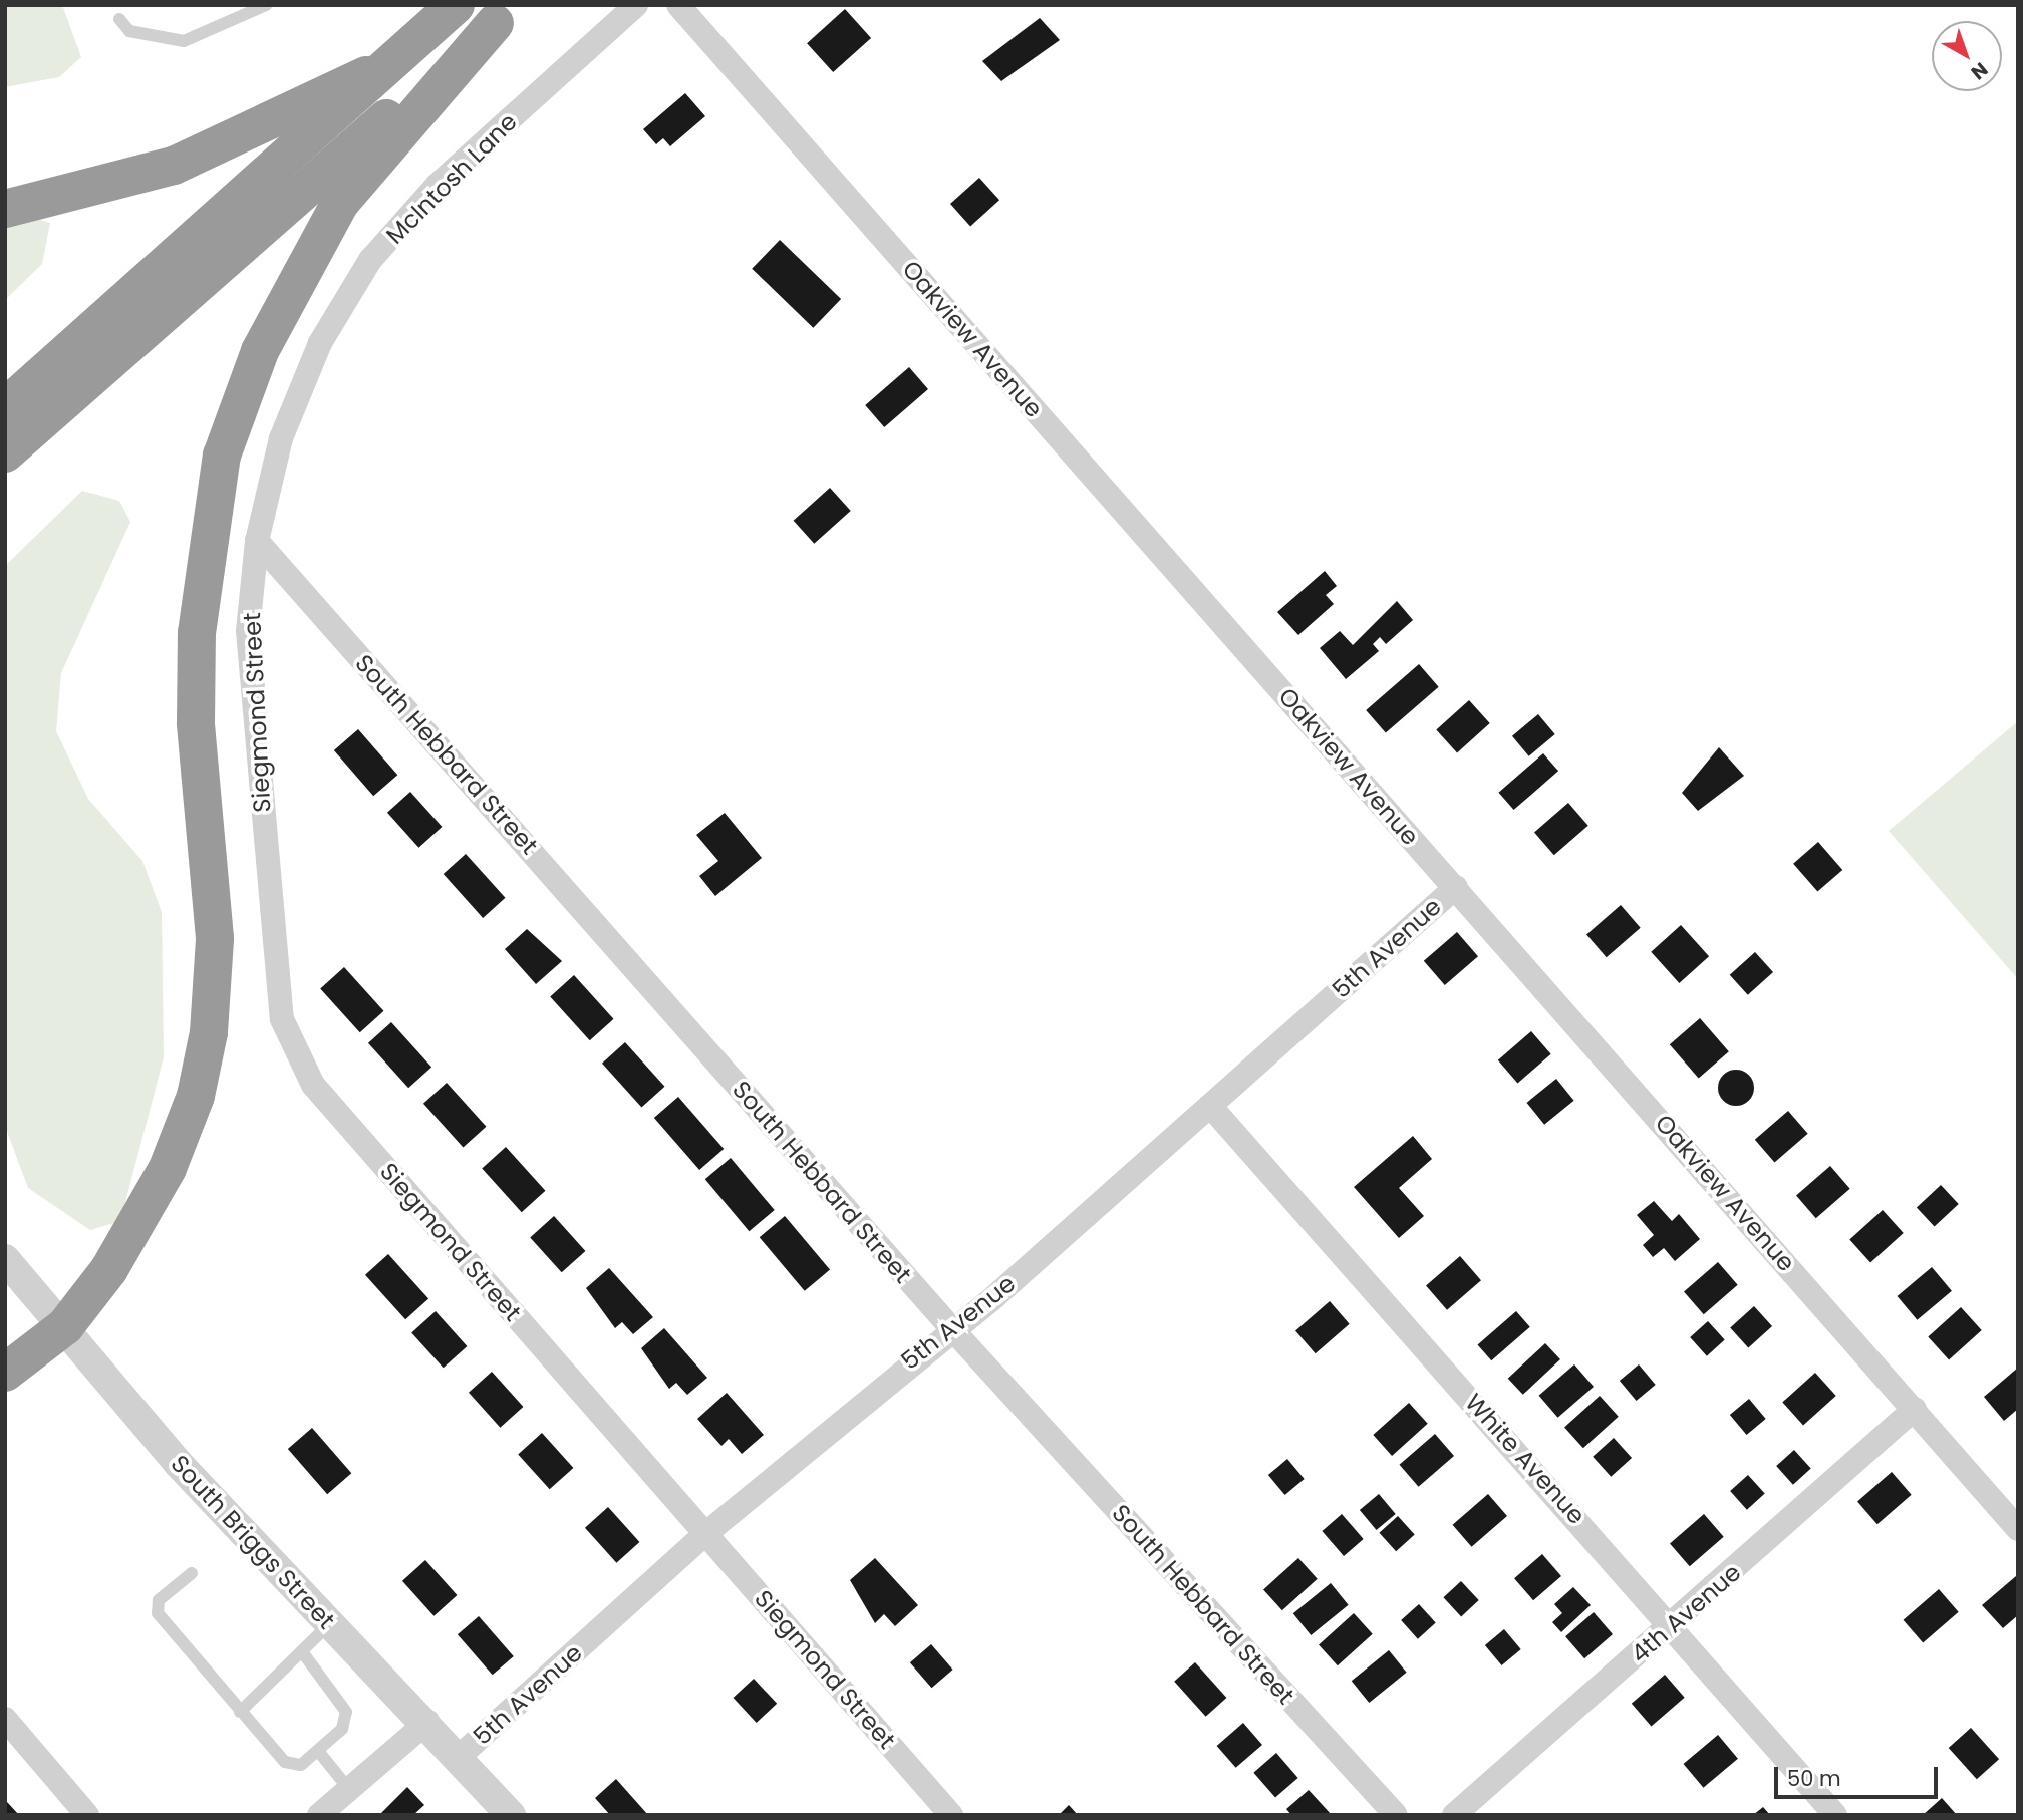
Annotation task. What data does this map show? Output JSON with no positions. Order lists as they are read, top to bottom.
{
  "streets": {
    "street": [
      "McIntosh Lane",
      "Oakview Avenue",
      "Siegmond Street",
      "South Hebbard Street",
      "5th Avenue",
      "White Avenue",
      "South Briggs Street",
      "4th Avenue"
    ]
  },
  "crossings": [
    ["McIntosh Lane", "Siegmond Street"],
    ["McIntosh Lane", "South Hebbard Street"],
    ["Oakview Avenue", "5th Avenue"],
    ["Oakview Avenue", "4th Avenue"],
    ["Siegmond Street", "South Hebbard Street"],
    ["Siegmond Street", "5th Avenue"],
    ["South Hebbard Street", "5th Avenue"],
    ["5th Avenue", "White Avenue"],
    ["5th Avenue", "South Briggs Street"],
    ["White Avenue", "4th Avenue"]
  ],
  "scale_bar": "50 m",
  "north": "bottom right"
}
